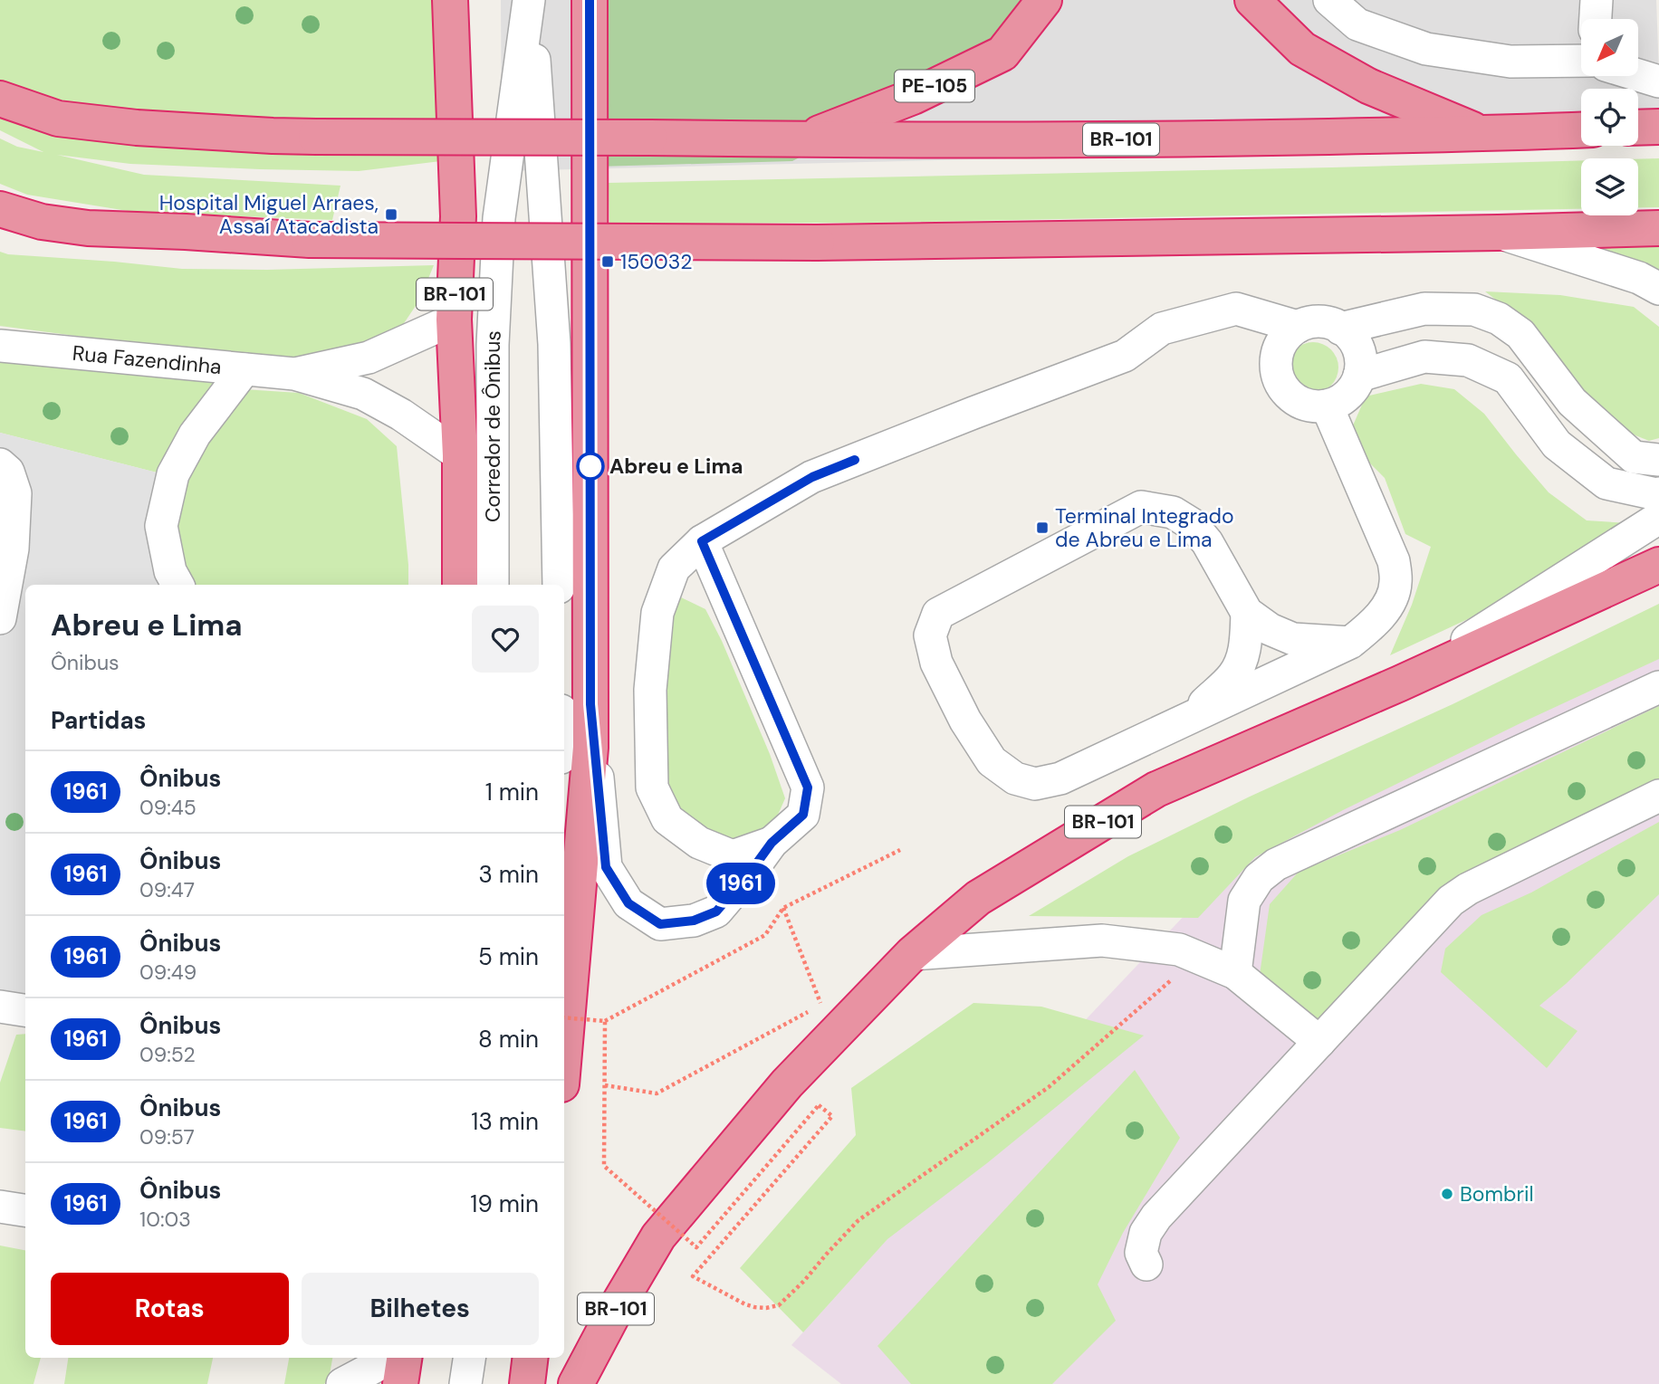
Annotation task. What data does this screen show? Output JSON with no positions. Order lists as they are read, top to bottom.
{
  "streets": {
    "highway": ["PE-105", "BR-101"],
    "street": ["Rua Fazendinha", "Corredor de Ônibus"]
  },
  "crossings": [
    ["PE-105", "BR-101"],
    ["BR-101", "Rua Fazendinha"]
  ],
  "places": {
    "transit": ["Hospital Miguel Arraes, Assaí Atacadista", "150032", "Terminal Integrado de Abreu e Lima"],
    "other": ["Abreu e Lima", "Bombril"]
  },
  "lines": ["bus line 1961"],
  "north": "bottom left",
  "page": {
    "on_map": "1961",
    "heading": [
      ["Abreu e Lima", "Ônibus"],
      "Partidas"
    ],
    "list": [
      {
        "mark": "1961",
        "name": "Ônibus",
        "note": "09:45",
        "value": "1 min"
      },
      {
        "mark": "1961",
        "name": "Ônibus",
        "note": "09:47",
        "value": "3 min"
      },
      {
        "mark": "1961",
        "name": "Ônibus",
        "note": "09:49",
        "value": "5 min"
      },
      {
        "mark": "1961",
        "name": "Ônibus",
        "note": "09:52",
        "value": "8 min"
      },
      {
        "mark": "1961",
        "name": "Ônibus",
        "note": "09:57",
        "value": "13 min"
      },
      {
        "mark": "1961",
        "name": "Ônibus",
        "note": "10:03",
        "value": "19 min"
      }
    ],
    "buttons": ["Rotas", "Bilhetes"]
  }
}
